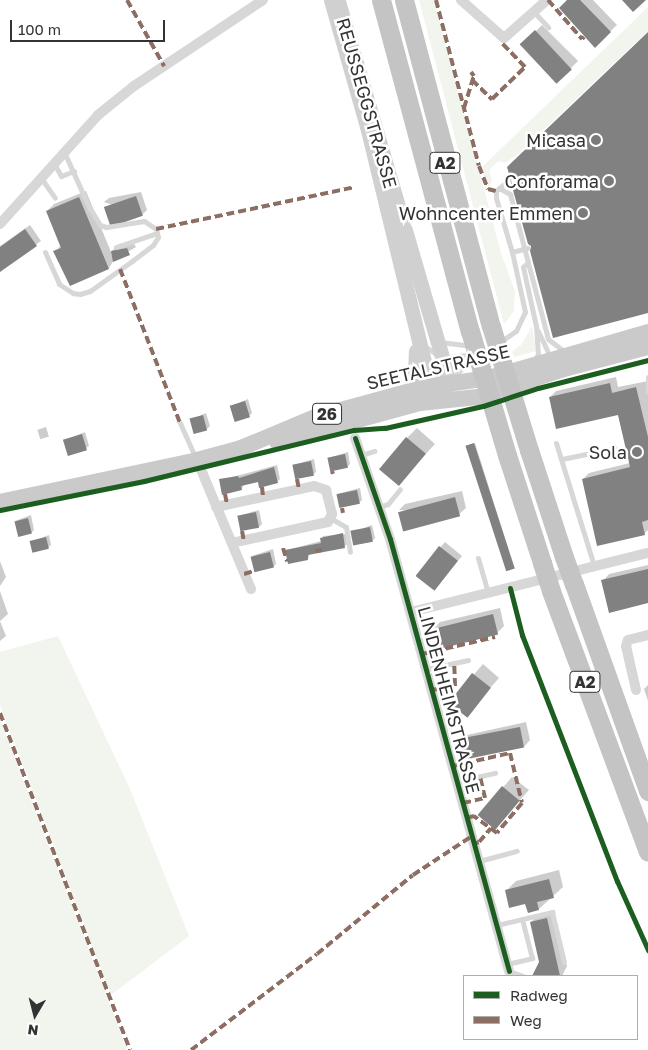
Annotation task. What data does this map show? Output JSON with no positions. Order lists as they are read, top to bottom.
{
  "streets": {
    "highway": ["A2"],
    "main road": ["REUSSEGGSTRASSE", "SEETALSTRASSE", "26"],
    "street": ["LINDENHEIMSTRASSE"]
  },
  "crossings": [
    ["REUSSEGGSTRASSE", "SEETALSTRASSE"]
  ],
  "places": [
    "Micasa",
    "Conforama",
    "Wohncenter Emmen",
    "Sola"
  ],
  "legend": ["Radweg", "Weg"],
  "scale_bar": "100 m",
  "north": "bottom"
}
